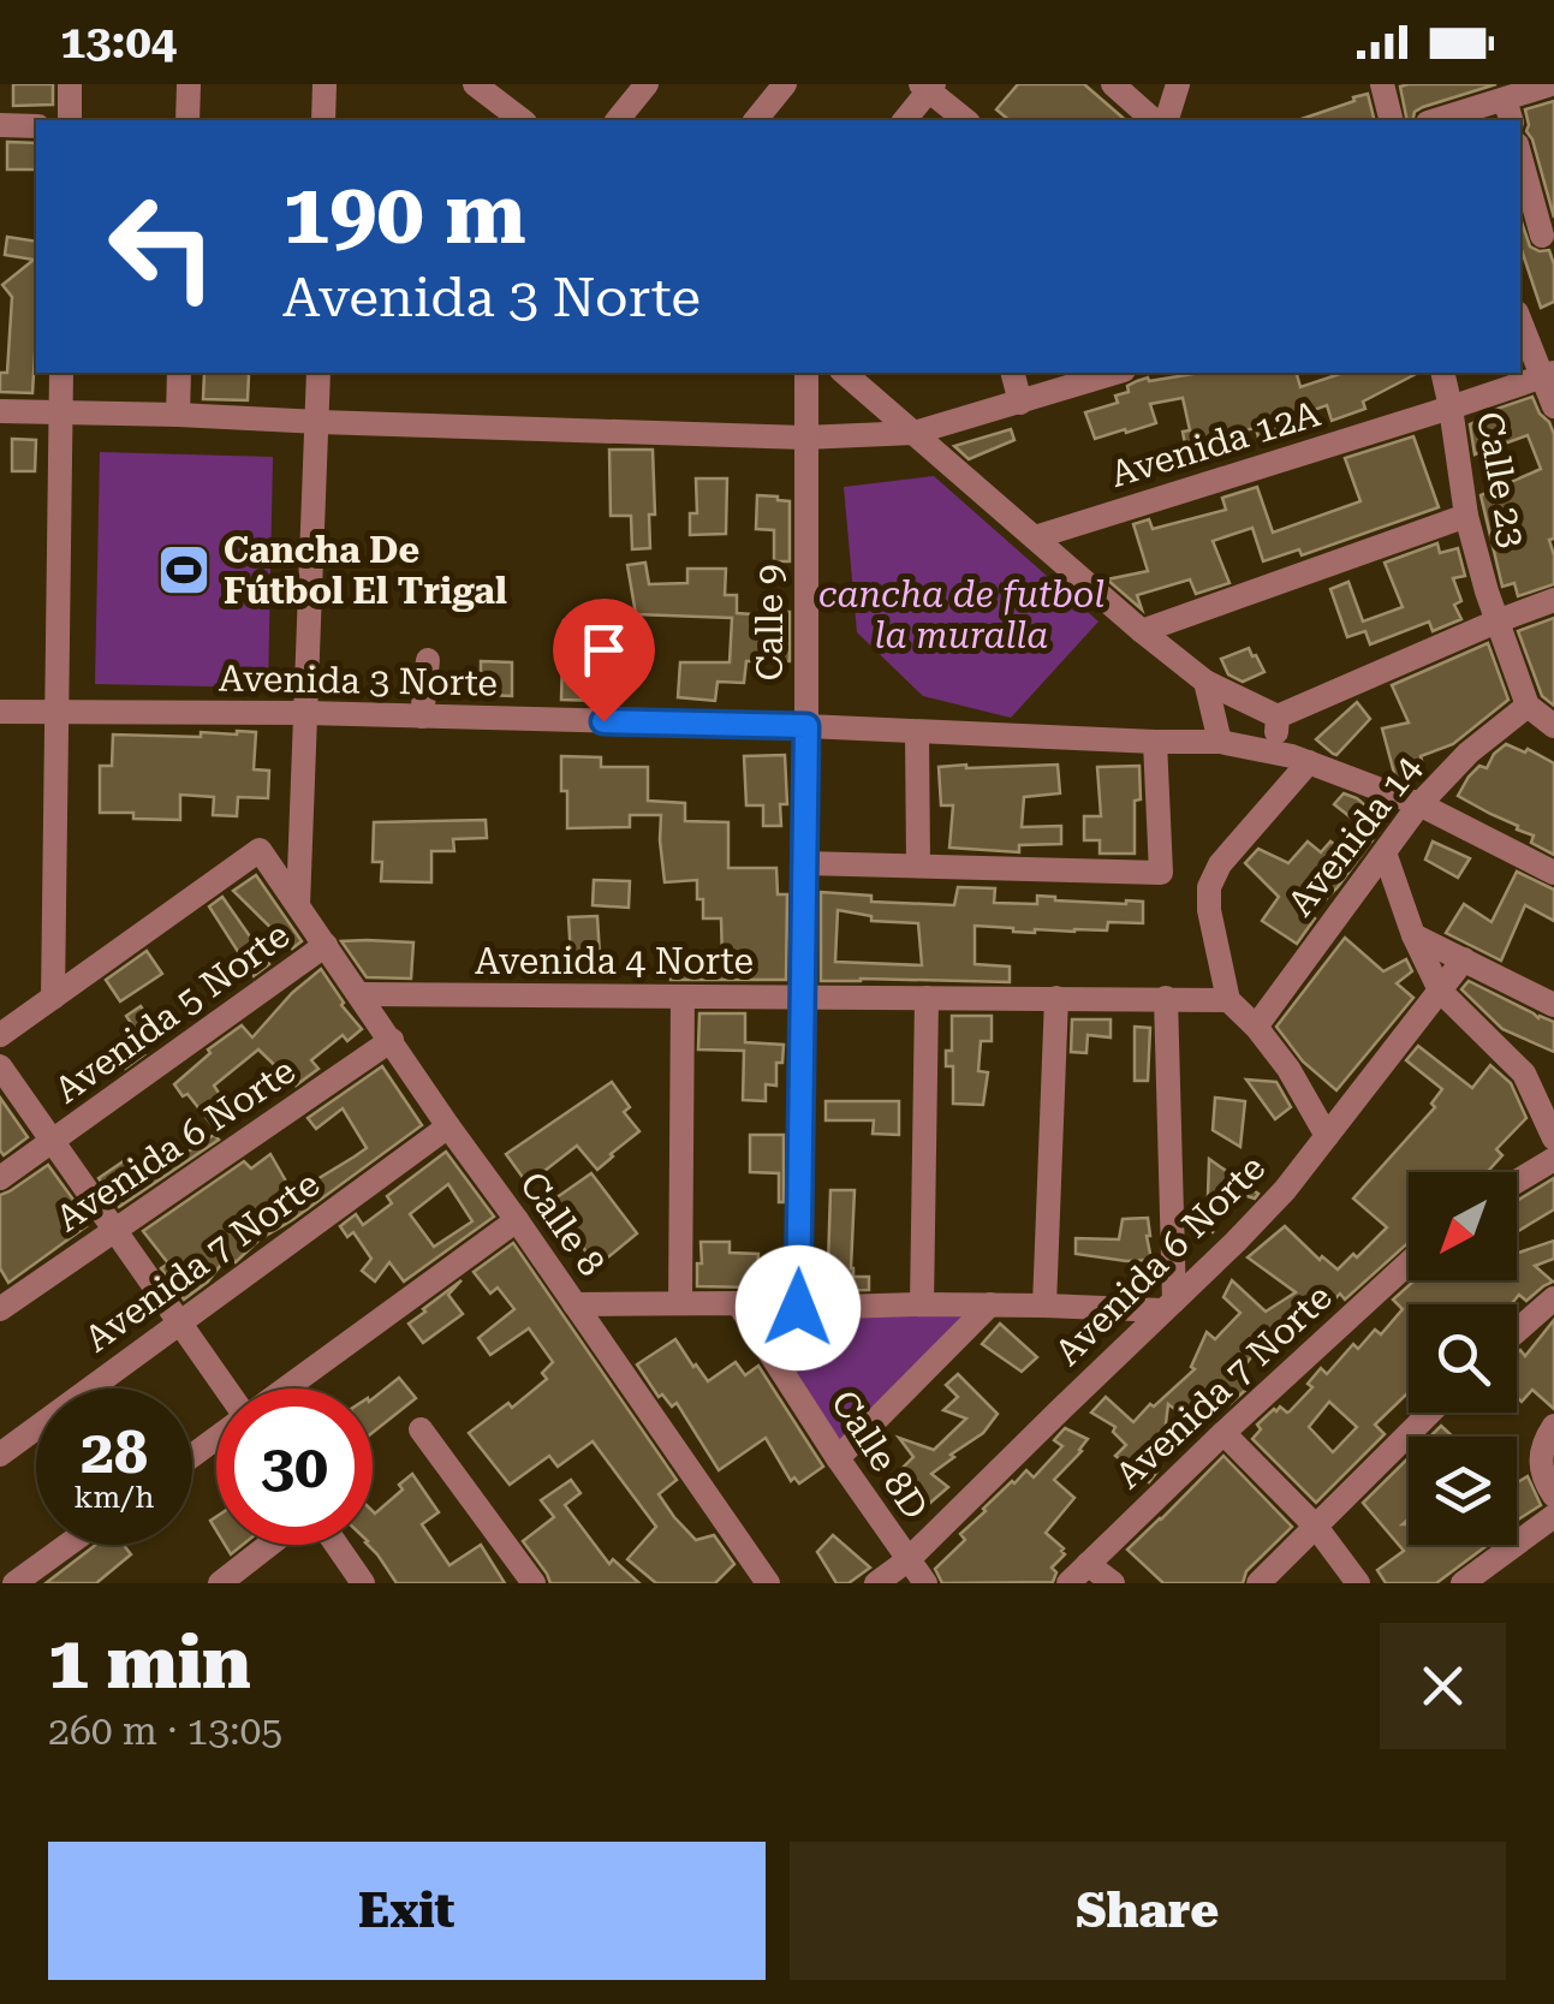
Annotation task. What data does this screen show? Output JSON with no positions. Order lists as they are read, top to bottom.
{
  "streets": {
    "street": [
      "Avenida 12A",
      "Calle 23",
      "Calle 9",
      "Avenida 3 Norte",
      "Avenida 14",
      "Avenida 4 Norte",
      "Avenida 5 Norte",
      "Avenida 6 Norte",
      "Calle 8",
      "Avenida 7 Norte",
      "Calle 8D"
    ]
  },
  "crossings": [
    ["Avenida 12A", "Calle 23"],
    ["Calle 23", "Avenida 14"],
    ["Calle 9", "Avenida 3 Norte"],
    ["Calle 9", "Avenida 4 Norte"],
    ["Avenida 3 Norte", "Avenida 14"],
    ["Avenida 4 Norte", "Calle 8"],
    ["Avenida 5 Norte", "Calle 8"],
    ["Avenida 6 Norte", "Calle 8"],
    ["Avenida 6 Norte", "Calle 8D"],
    ["Calle 8", "Avenida 7 Norte"]
  ],
  "parks": ["cancha de futbol la muralla"],
  "places": {
    "sports": ["Cancha De Fútbol El Trigal"]
  },
  "north": "bottom left",
  "page": {
    "status": "13:04",
    "turn": ["190 m", "Avenida 3 Norte"],
    "speed": "28 km/h",
    "limit": "30",
    "heading": ["1 min", "260 m · 13:05"],
    "buttons": ["Exit", "Share"]
  }
}
